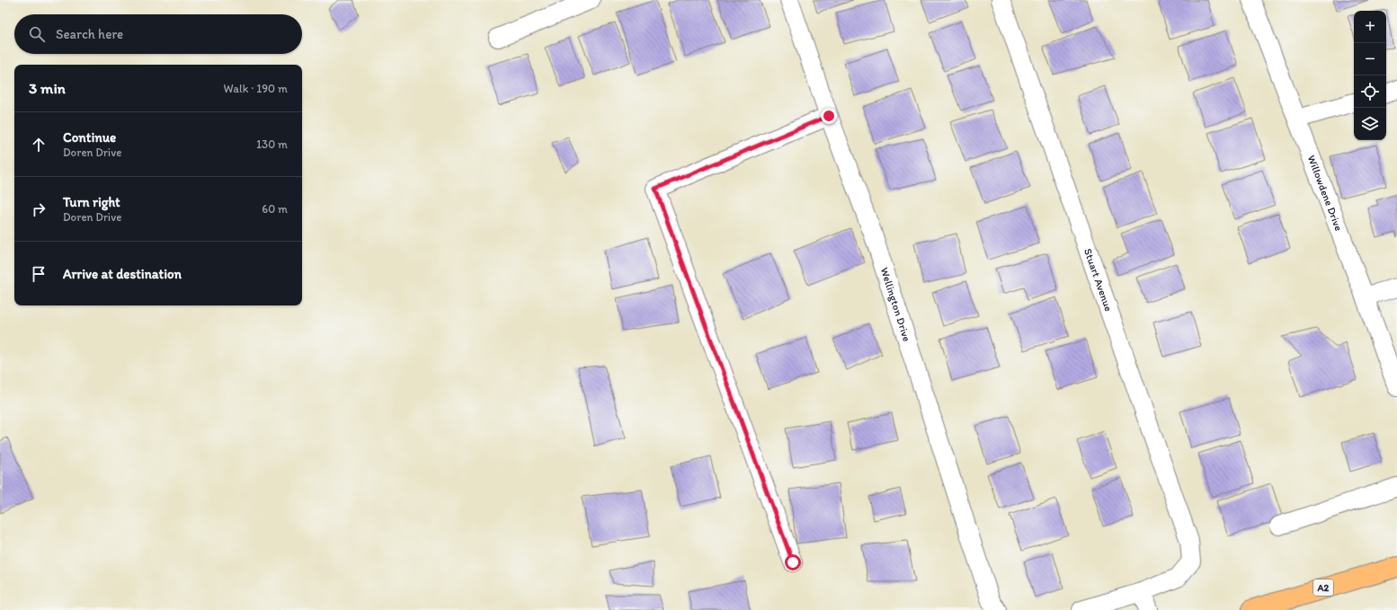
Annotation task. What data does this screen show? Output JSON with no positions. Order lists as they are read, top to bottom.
{
  "streets": {
    "main road": ["A2"],
    "street": ["Willowdene Drive", "Stuart Avenue", "Wellington Drive"]
  },
  "page": {
    "map_buttons": ["+", "−"],
    "search": "Search here",
    "heading": ["3 min", "Walk · 190 m"],
    "list": [
      ["Continue", "Doren Drive", "130 m"],
      ["Turn right", "Doren Drive", "60 m"],
      "Arrive at destination"
    ]
  }
}
